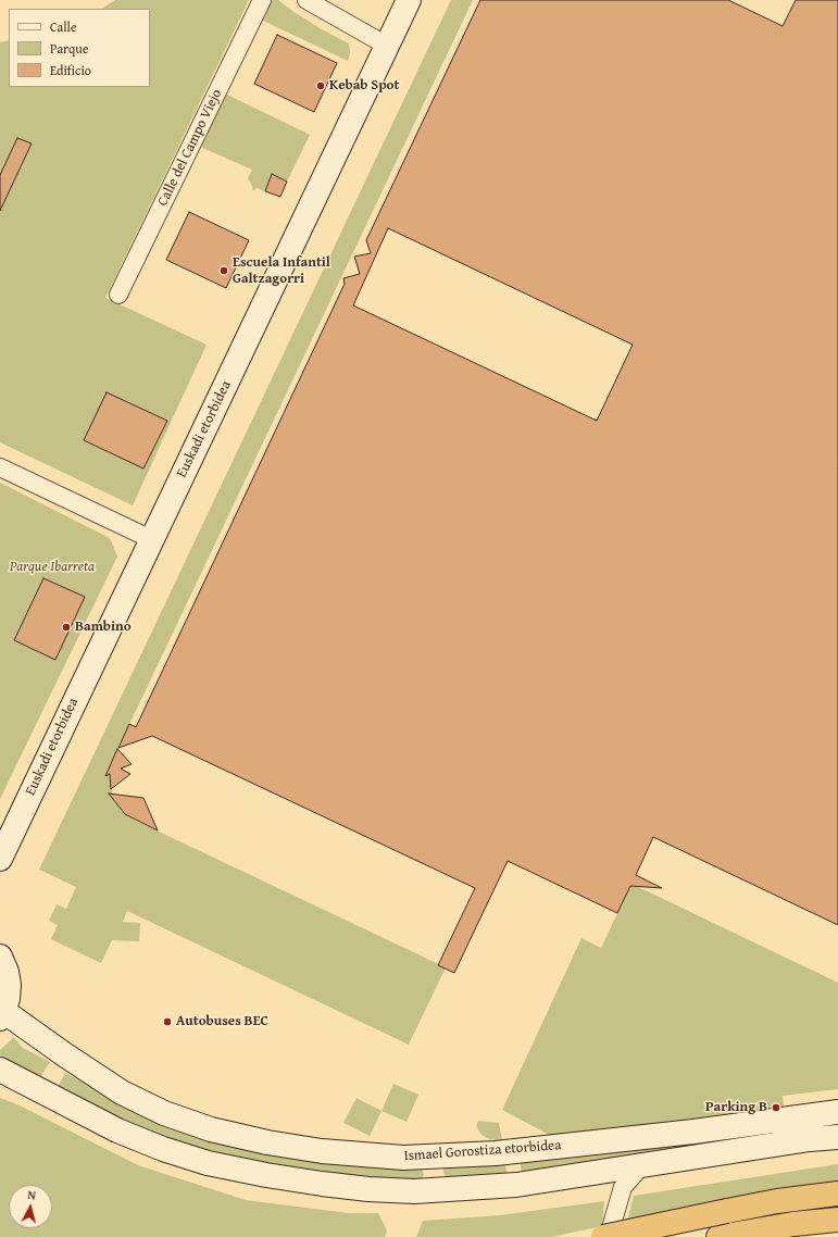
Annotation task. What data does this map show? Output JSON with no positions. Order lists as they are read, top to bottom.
{
  "streets": {
    "main road": ["Euskadi etorbidea", "Ismael Gorostiza etorbidea"],
    "street": ["Calle del Campo Viejo"]
  },
  "parks": ["Parque Ibarreta"],
  "places": [
    "Kebab Spot",
    "Escuela Infantil Galtzagorri",
    "Bambino",
    "Autobuses BEC",
    "Parking B"
  ],
  "legend": ["Calle", "Parque", "Edificio"],
  "north": "top"
}
